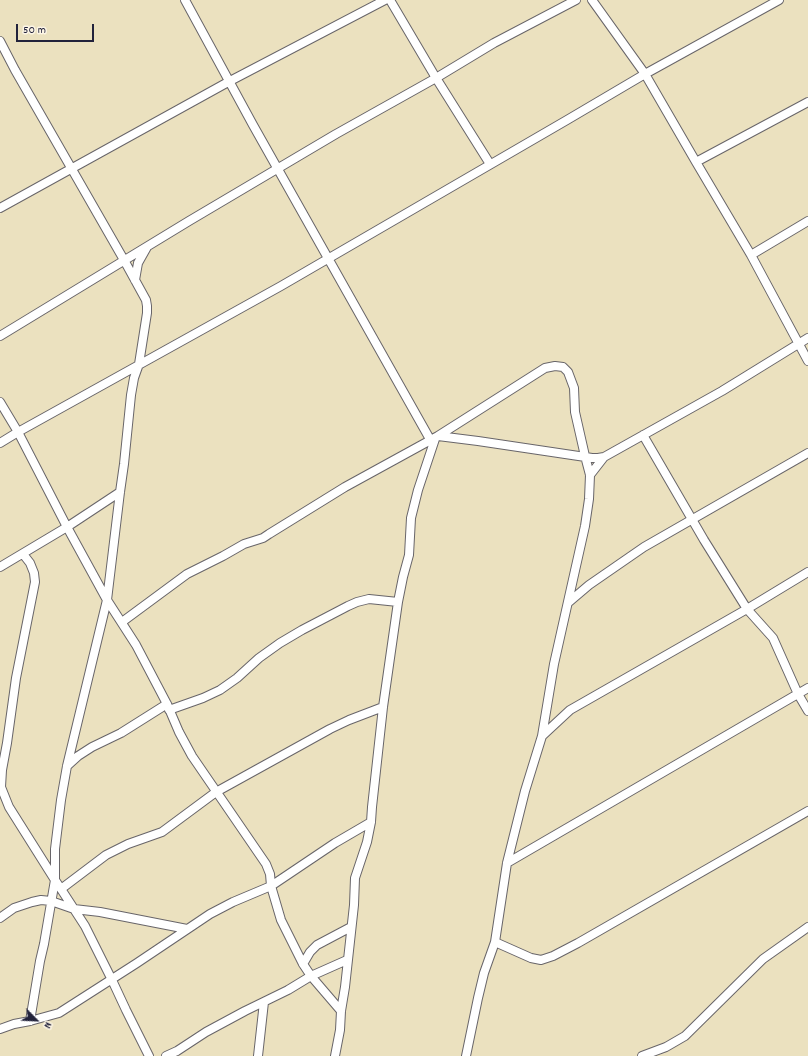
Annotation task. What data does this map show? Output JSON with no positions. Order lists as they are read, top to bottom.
{
  "scale_bar": "50 m",
  "north": "bottom right"
}
